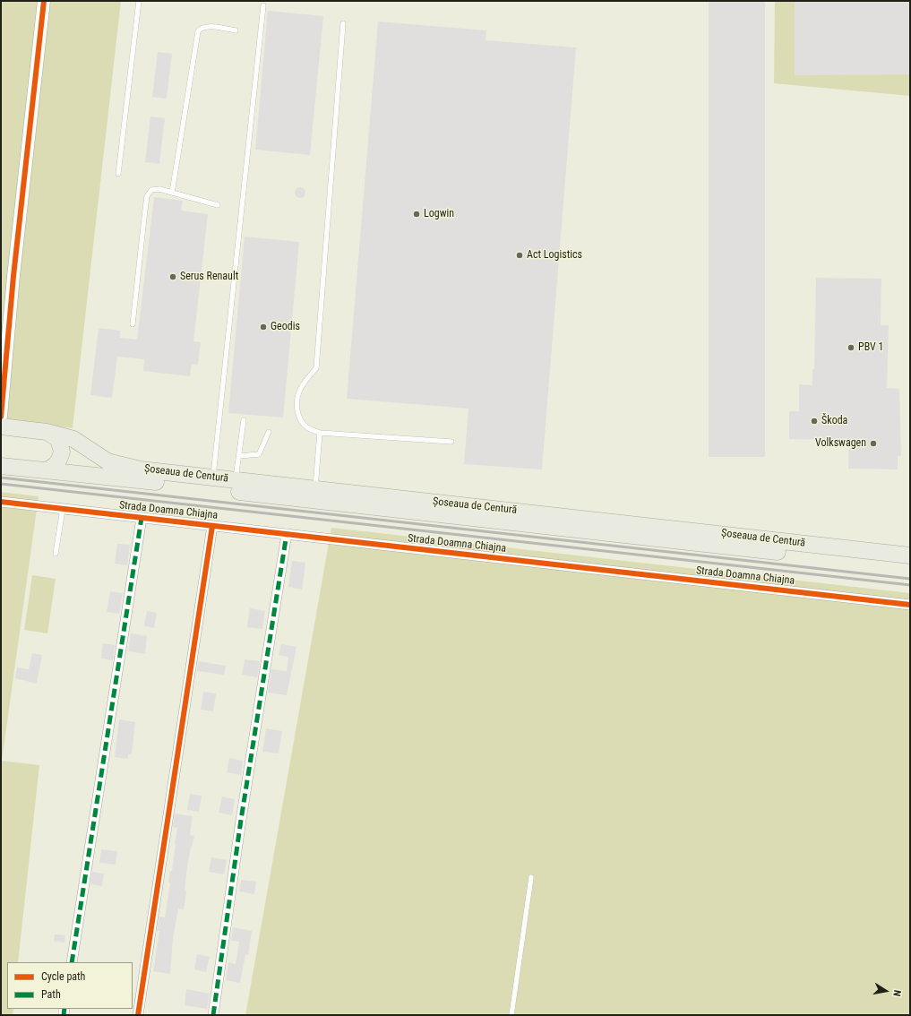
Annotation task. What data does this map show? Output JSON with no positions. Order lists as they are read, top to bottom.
{
  "streets": {
    "main road": ["Șoseaua de Centură"],
    "street": ["Strada Doamna Chiajna"]
  },
  "places": [
    "Logwin",
    "Act Logistics",
    "Serus Renault",
    "Geodis",
    "PBV 1",
    "Škoda",
    "Volkswagen"
  ],
  "legend": ["Cycle path", "Path"],
  "north": "right"
}
